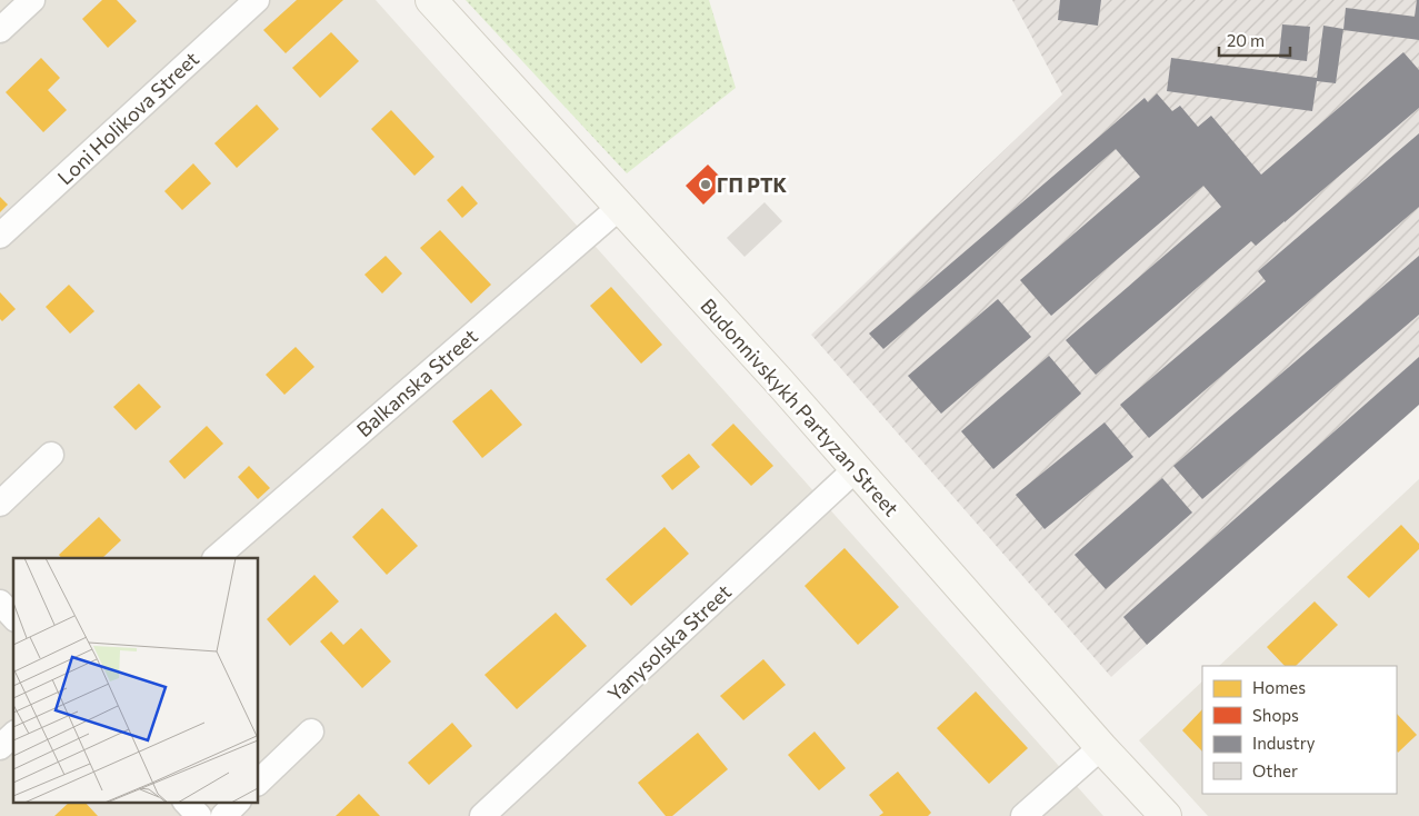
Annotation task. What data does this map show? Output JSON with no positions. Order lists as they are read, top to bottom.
{
  "streets": {
    "main road": ["Budonnivskykh Partyzan Street"],
    "street": ["Loni Holikova Street", "Balkanska Street", "Yanysolska Street"]
  },
  "crossings": [
    ["Balkanska Street", "Budonnivskykh Partyzan Street"],
    ["Budonnivskykh Partyzan Street", "Yanysolska Street"]
  ],
  "places": ["ГП РТК"],
  "legend": [
    "Homes",
    "Shops",
    "Industry",
    "Other"
  ],
  "scale_bar": "20 m"
}
